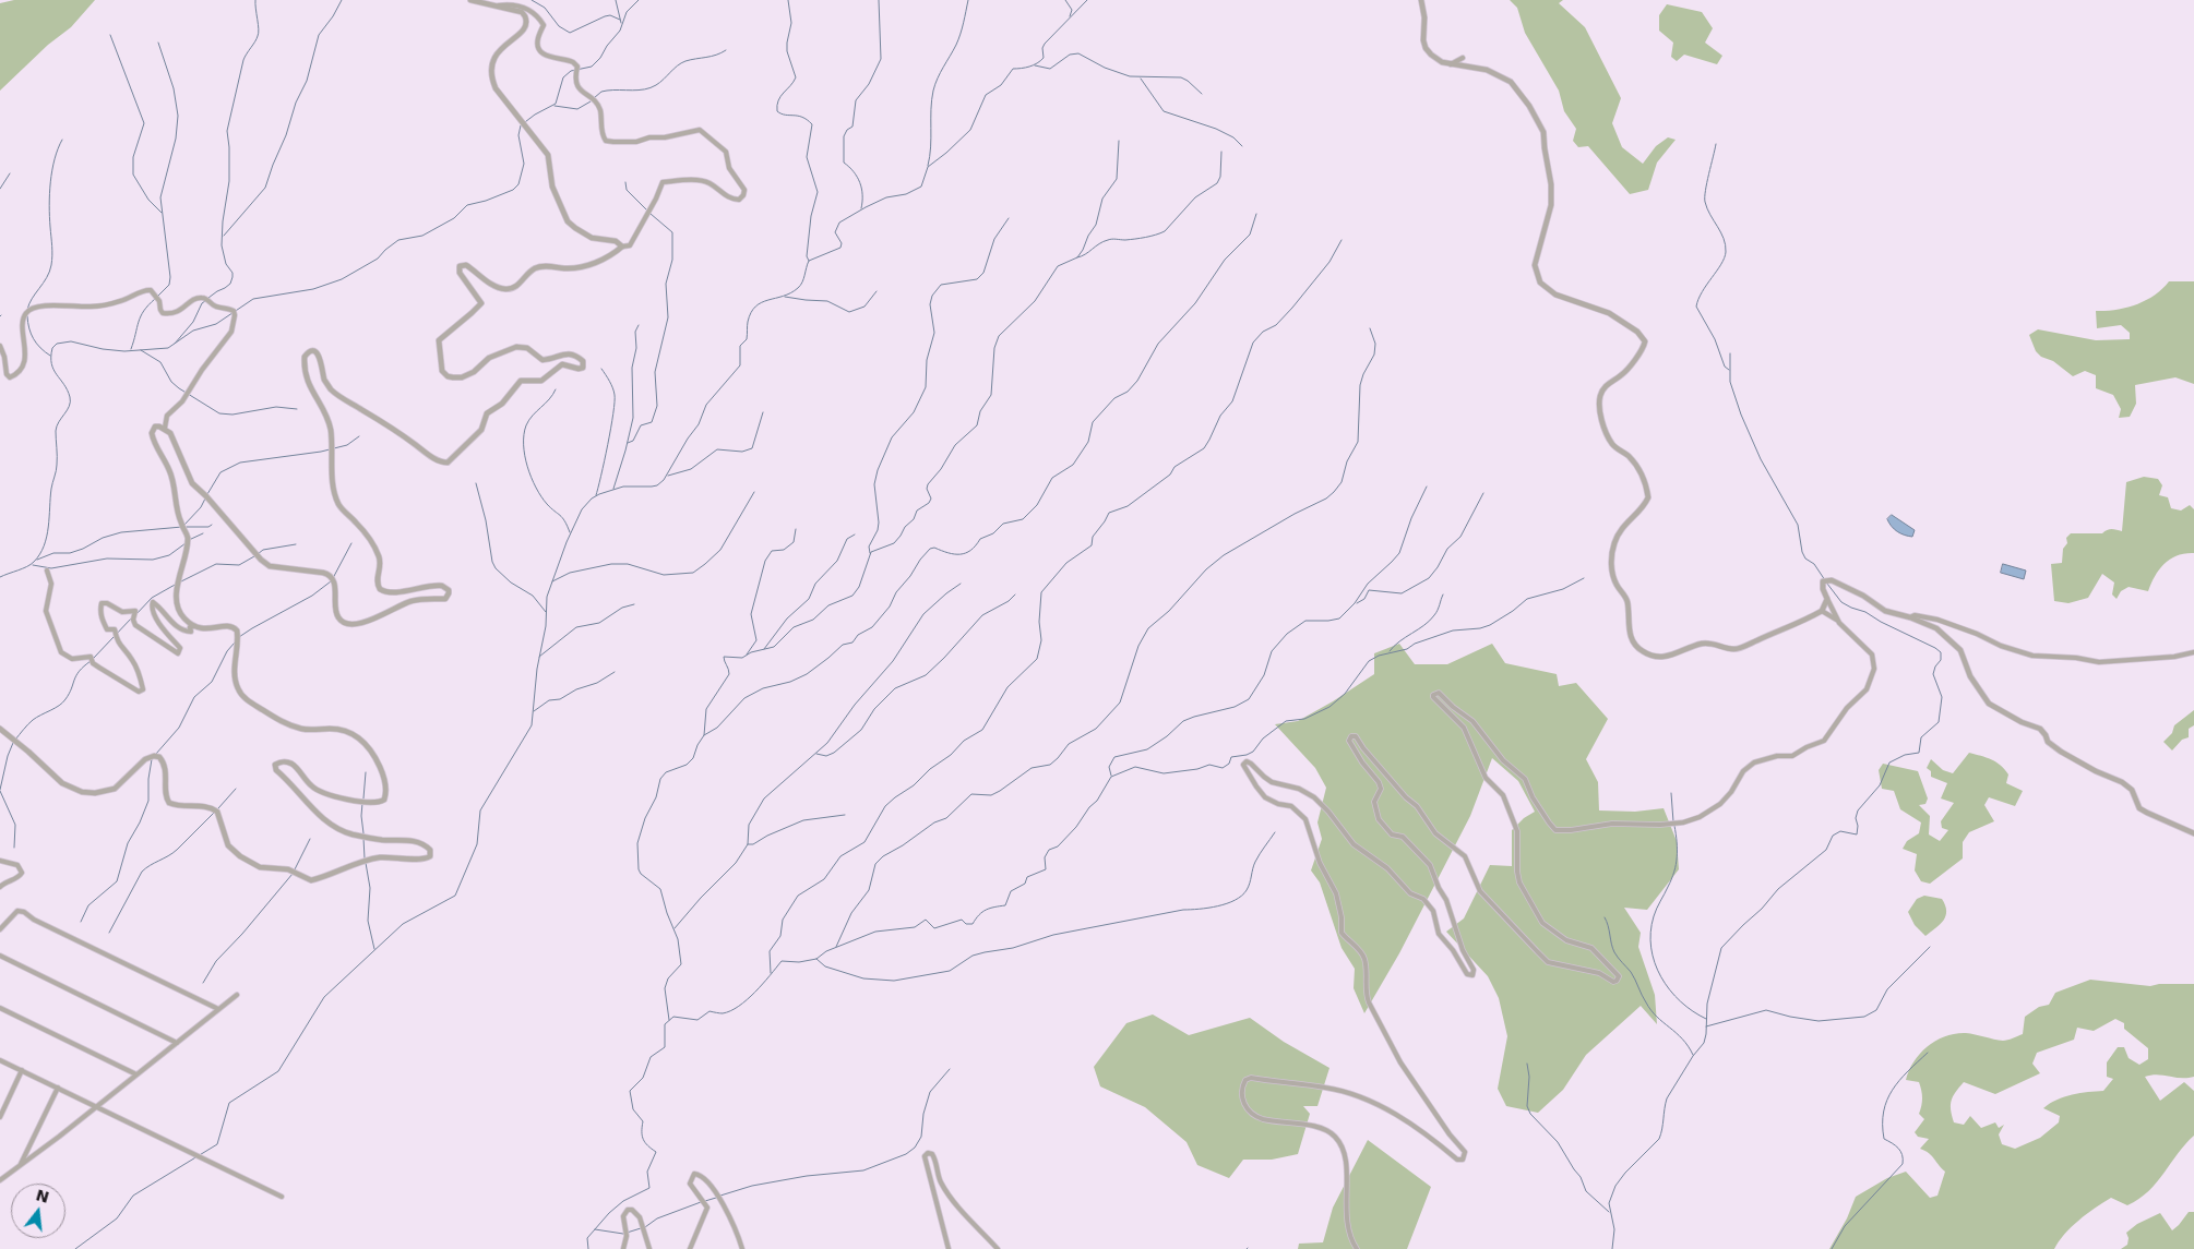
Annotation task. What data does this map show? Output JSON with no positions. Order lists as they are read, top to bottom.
{
  "north": "top"
}
